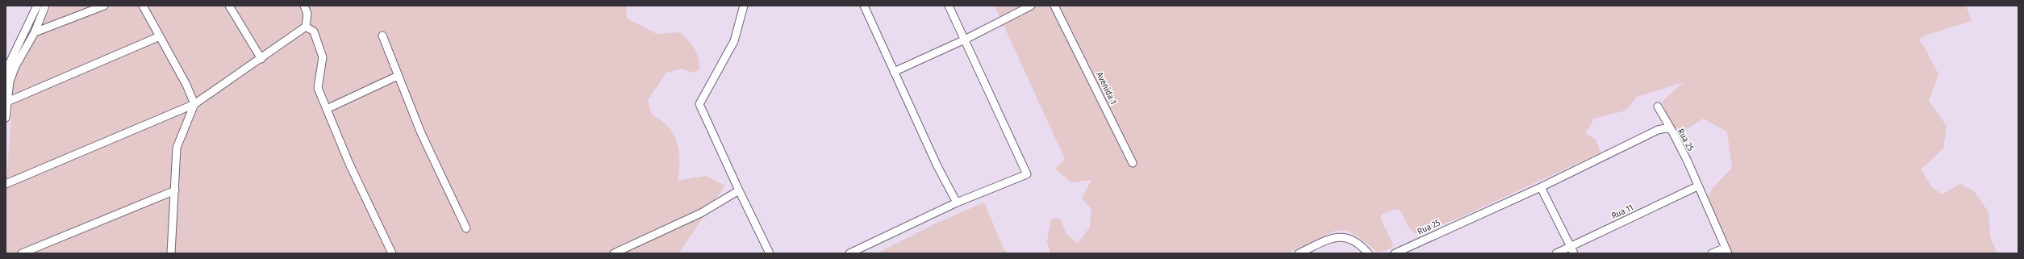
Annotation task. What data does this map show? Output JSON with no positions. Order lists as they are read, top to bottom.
{
  "streets": {
    "street": ["Avenida 1", "Rua 25", "Rua 11"]
  },
  "crossings": [
    ["Rua 25", "Rua 11"]
  ]
}
